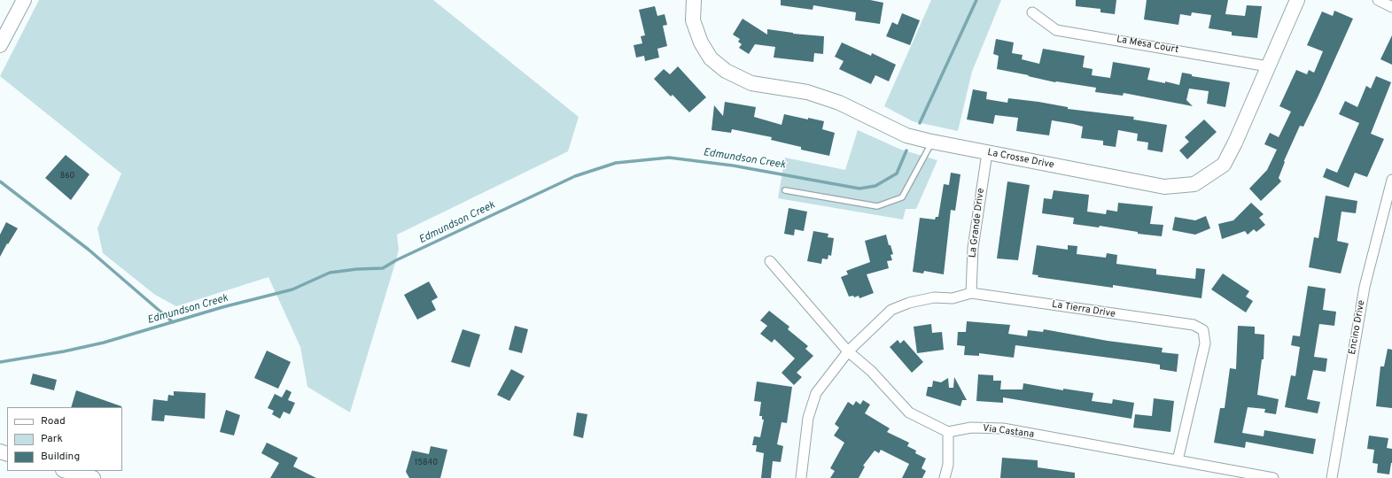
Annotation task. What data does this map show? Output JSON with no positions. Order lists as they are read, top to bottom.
{
  "streets": {
    "street": [
      "La Mesa Court",
      "La Crosse Drive",
      "La Grande Drive",
      "La Tierra Drive",
      "Encino Drive",
      "Via Castana"
    ]
  },
  "crossings": [
    ["La Mesa Court", "La Crosse Drive"],
    ["La Crosse Drive", "La Grande Drive"],
    ["La Grande Drive", "La Tierra Drive"],
    ["La Tierra Drive", "Via Castana"]
  ],
  "water": ["Edmundson Creek"],
  "house_numbers": ["860", "15840"],
  "legend": ["Road", "Park", "Building"]
}
